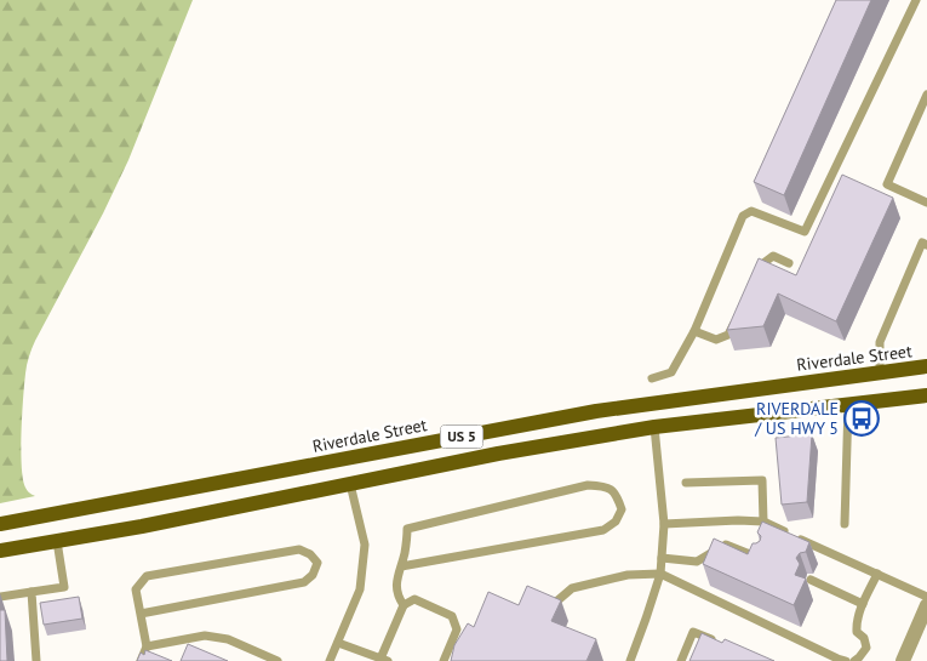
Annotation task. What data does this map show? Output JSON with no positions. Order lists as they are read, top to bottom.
{
  "streets": {
    "main road": ["Riverdale Street", "US 5"]
  },
  "places": {
    "bus stop": ["RIVERDALE / US HWY 5"]
  }
}
